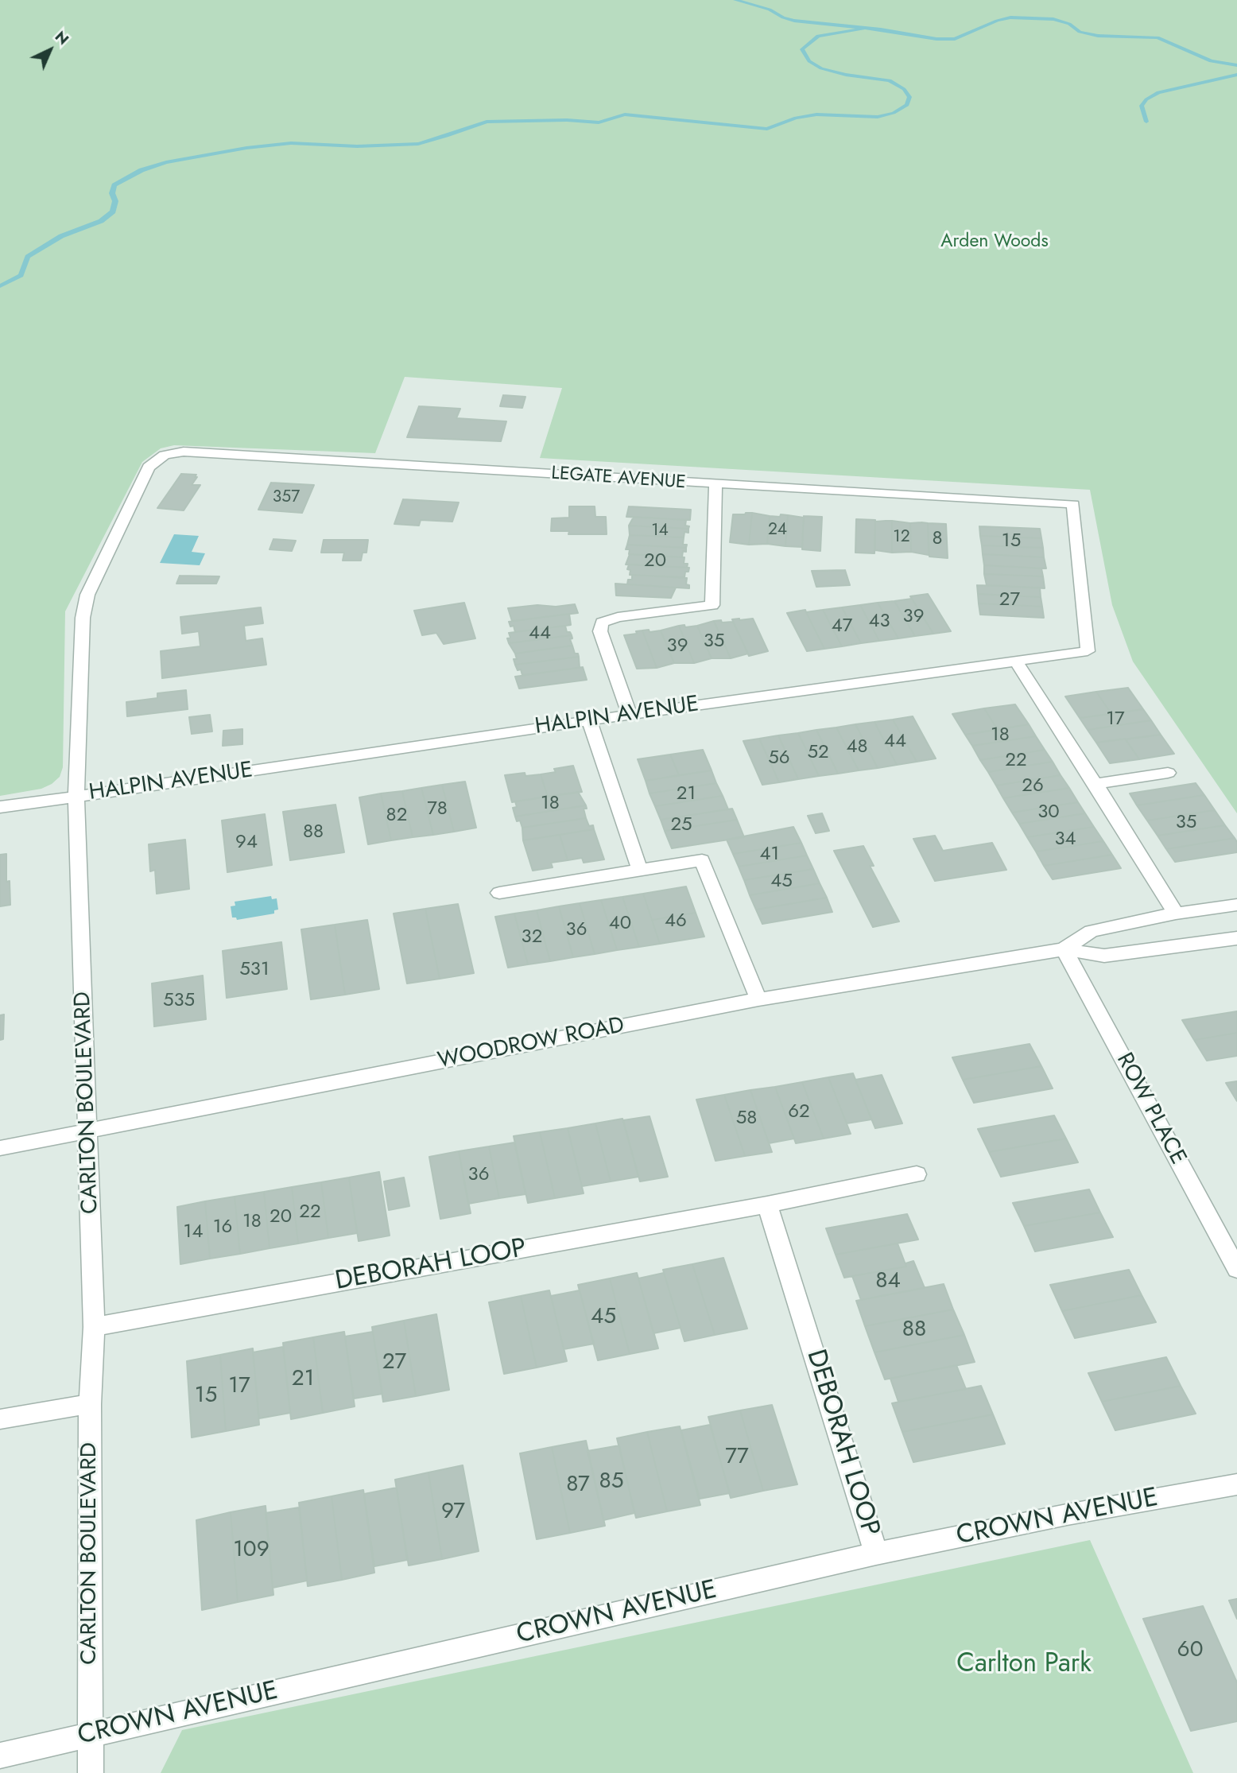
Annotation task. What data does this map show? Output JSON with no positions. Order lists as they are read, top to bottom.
{
  "streets": {
    "street": [
      "LEGATE AVENUE",
      "HALPIN AVENUE",
      "WOODROW ROAD",
      "CARLTON BOULEVARD",
      "ROW PLACE",
      "DEBORAH LOOP",
      "CROWN AVENUE"
    ]
  },
  "crossings": [
    ["LEGATE AVENUE", "HALPIN AVENUE"],
    ["LEGATE AVENUE", "CARLTON BOULEVARD"],
    ["HALPIN AVENUE", "CARLTON BOULEVARD"],
    ["WOODROW ROAD", "CARLTON BOULEVARD"],
    ["WOODROW ROAD", "ROW PLACE"],
    ["CARLTON BOULEVARD", "DEBORAH LOOP"],
    ["CARLTON BOULEVARD", "CROWN AVENUE"],
    ["DEBORAH LOOP", "CROWN AVENUE"]
  ],
  "parks": ["Arden Woods", "Carlton Park"],
  "house_numbers": [
    "357",
    "24",
    "14",
    "12",
    "8",
    "15",
    "20",
    "27",
    "39",
    "43",
    "47",
    "44",
    "35",
    "39",
    "17",
    "18",
    "44",
    "48",
    "52",
    "56",
    "22",
    "26",
    "21",
    "18",
    "78",
    "30",
    "82",
    "35",
    "25",
    "88",
    "34",
    "94",
    "41",
    "45",
    "46",
    "40",
    "36",
    "32",
    "531",
    "535",
    "62",
    "58",
    "36",
    "22",
    "20",
    "18",
    "16",
    "14",
    "84",
    "45",
    "88",
    "27",
    "21",
    "17",
    "15",
    "77",
    "85",
    "87",
    "97",
    "109",
    "60"
  ],
  "north": "top right"
}
